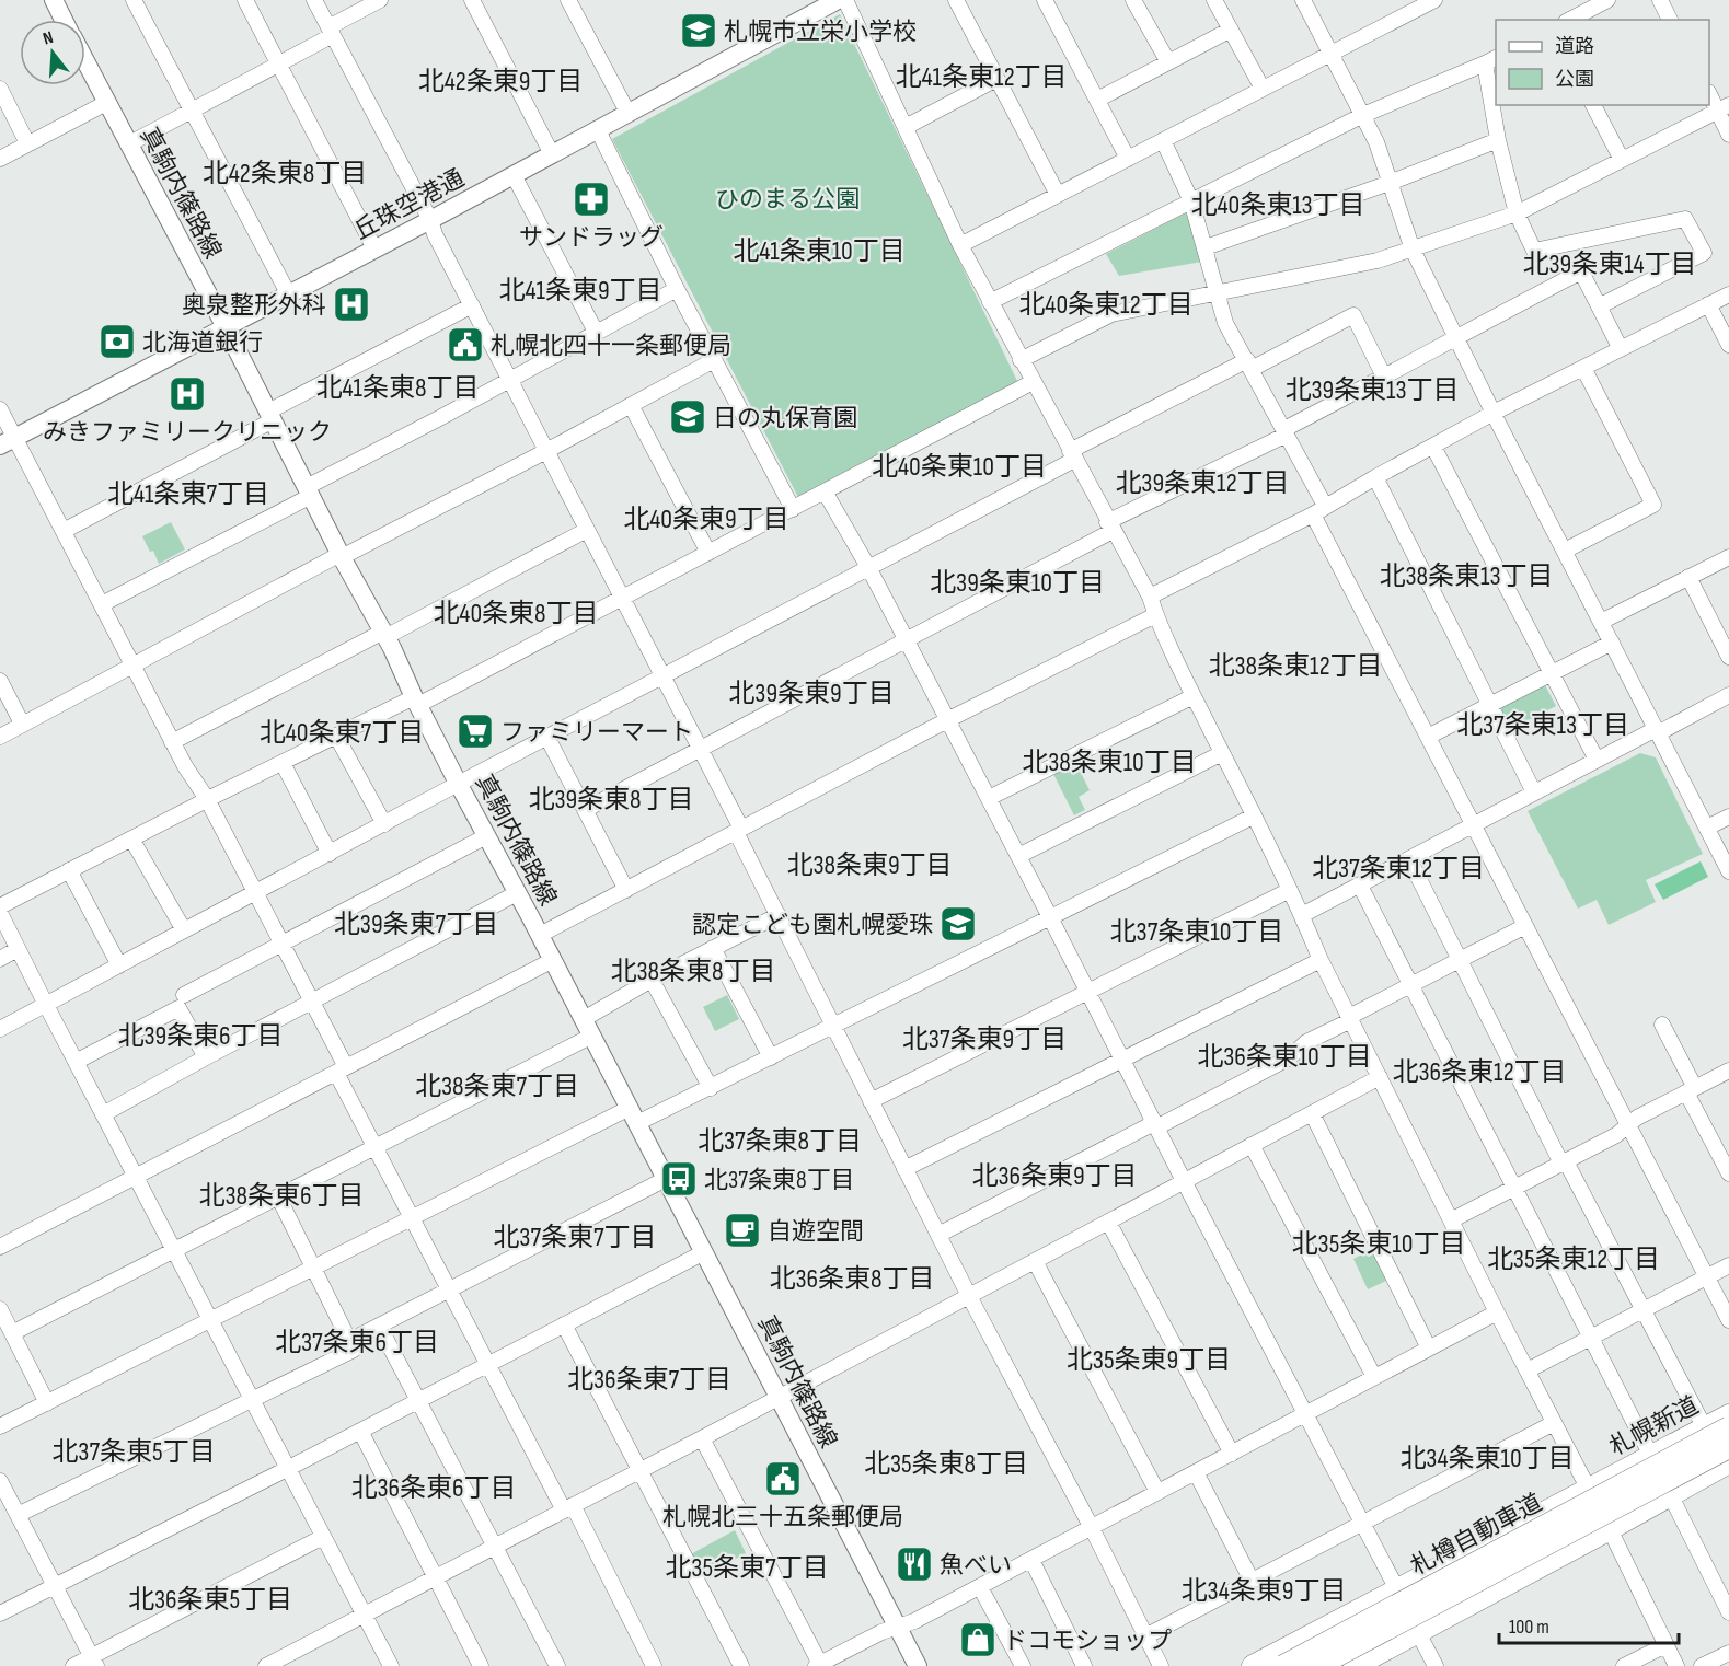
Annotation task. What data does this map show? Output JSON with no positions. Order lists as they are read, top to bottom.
{
  "streets": {
    "highway": ["札幌新道", "札樽自動車道"],
    "main road": ["真駒内篠路線", "丘珠空港通"]
  },
  "crossings": [
    ["真駒内篠路線", "丘珠空港通"]
  ],
  "districts": [
    "北41条東12丁目",
    "北42条東9丁目",
    "北42条東8丁目",
    "北40条東13丁目",
    "北41条東10丁目",
    "北39条東14丁目",
    "北41条東9丁目",
    "北40条東12丁目",
    "北41条東8丁目",
    "北39条東13丁目",
    "北40条東10丁目",
    "北39条東12丁目",
    "北41条東7丁目",
    "北40条東9丁目",
    "北38条東13丁目",
    "北39条東10丁目",
    "北40条東8丁目",
    "北38条東12丁目",
    "北39条東9丁目",
    "北37条東13丁目",
    "北40条東7丁目",
    "北38条東10丁目",
    "北39条東8丁目",
    "北38条東9丁目",
    "北37条東12丁目",
    "北39条東7丁目",
    "北37条東10丁目",
    "北38条東8丁目",
    "北39条東6丁目",
    "北37条東9丁目",
    "北36条東10丁目",
    "北36条東12丁目",
    "北38条東7丁目",
    "北37条東8丁目",
    "北36条東9丁目",
    "北38条東6丁目",
    "北37条東7丁目",
    "北35条東10丁目",
    "北35条東12丁目",
    "北36条東8丁目",
    "北37条東6丁目",
    "北35条東9丁目",
    "北36条東7丁目",
    "北37条東5丁目",
    "北34条東10丁目",
    "北35条東8丁目",
    "北36条東6丁目",
    "北35条東7丁目",
    "北34条東9丁目",
    "北36条東5丁目"
  ],
  "parks": ["ひのまる公園"],
  "places": {
    "school or university": ["札幌市立栄小学校", "日の丸保育園", "認定こども園札幌愛珠"],
    "pharmacy": ["サンドラッグ"],
    "hospital": ["奥泉整形外科", "みきファミリークリニック"],
    "bank": ["北海道銀行"],
    "public building": ["札幌北四十一条郵便局", "札幌北三十五条郵便局"],
    "supermarket": ["ファミリーマート"],
    "bus stop": ["北37条東8丁目"],
    "cafe": ["自遊空間"],
    "restaurant": ["魚べい"],
    "shop": ["ドコモショップ"]
  },
  "legend": ["道路", "公園"],
  "scale_bar": "100 m",
  "north": "top"
}
